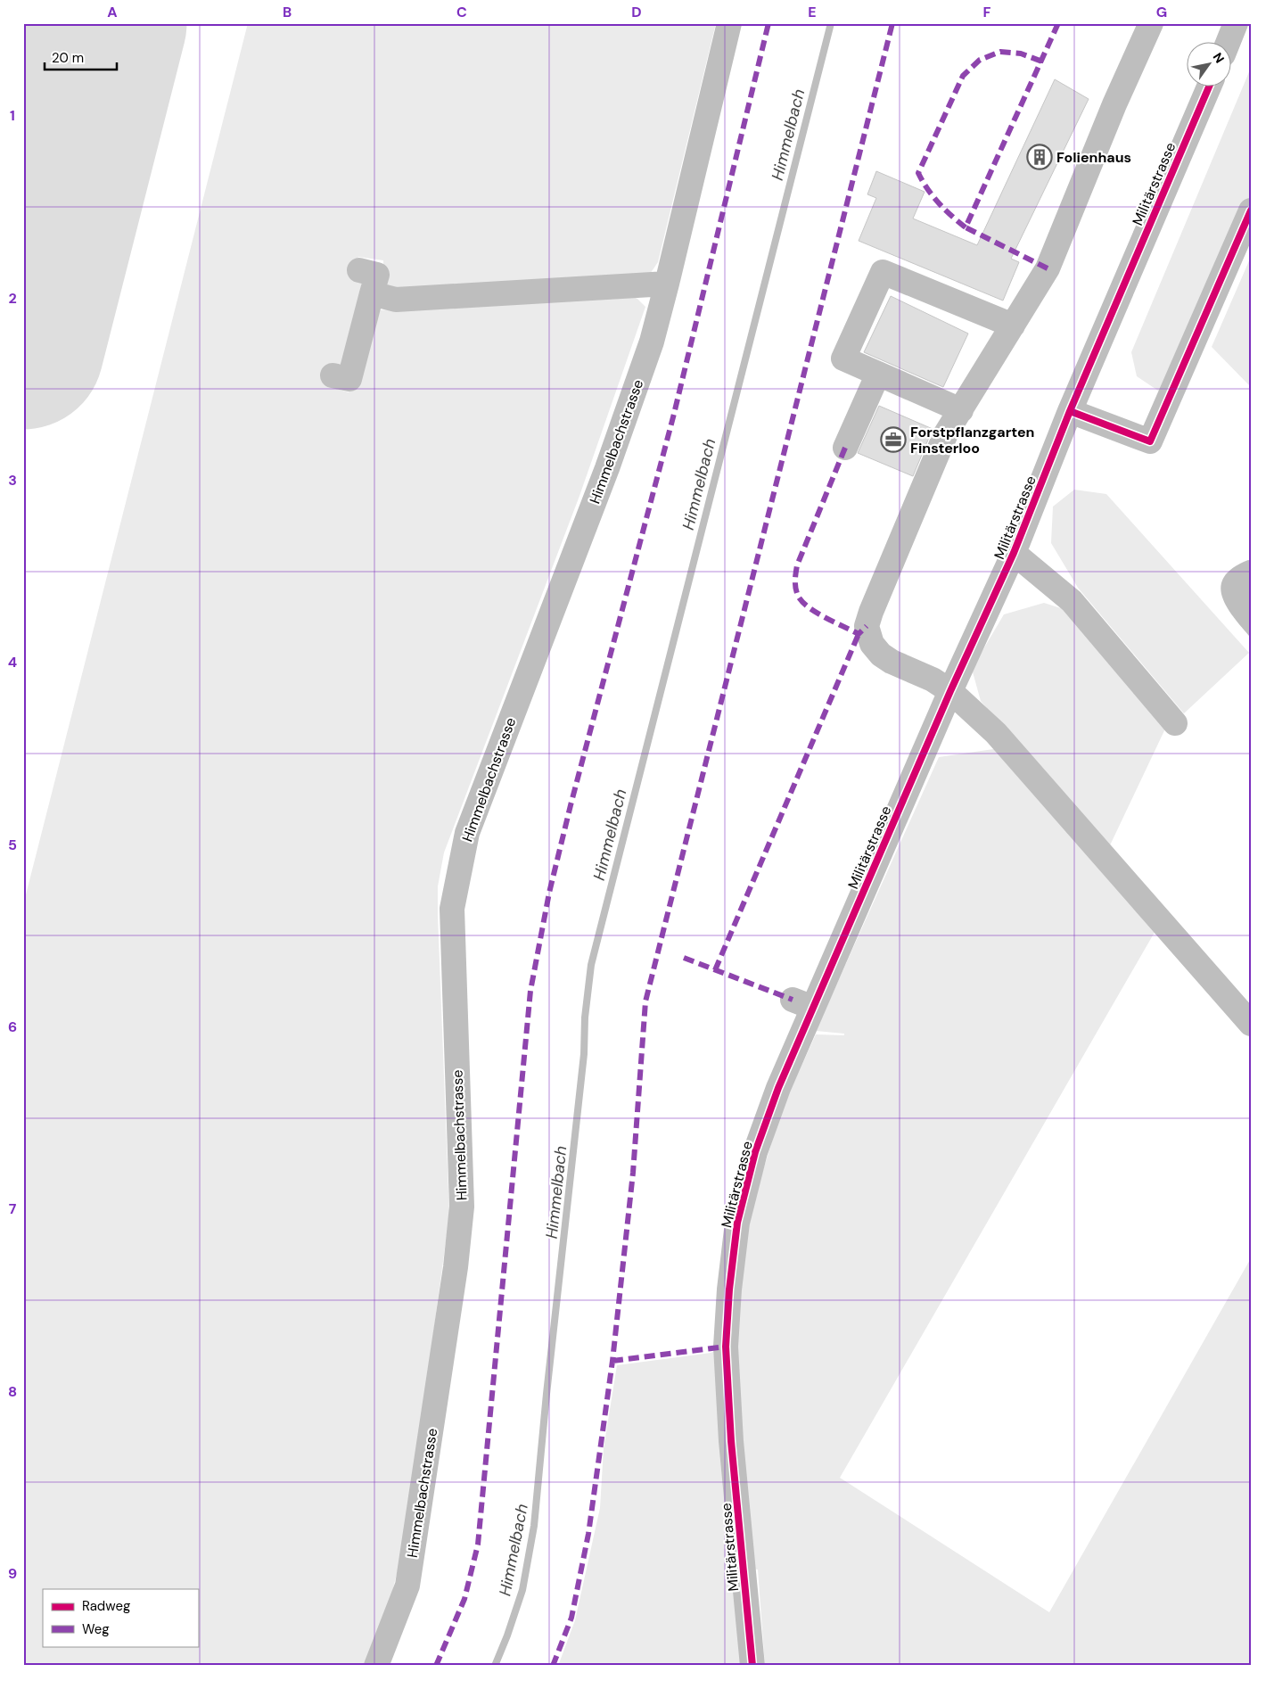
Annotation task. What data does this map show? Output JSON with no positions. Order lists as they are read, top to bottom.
{
  "streets": {
    "street": ["Militärstrasse", "Himmelbachstrasse"]
  },
  "water": ["Himmelbach"],
  "places": {
    "building": ["Folienhaus"],
    "office": ["Forstpflanzgarten Finsterloo"]
  },
  "legend": ["Radweg", "Weg"],
  "scale_bar": "20 m",
  "north": "top right",
  "grid": {
    "columns": [
      "A",
      "B",
      "C",
      "D",
      "E",
      "F",
      "G"
    ],
    "rows": [
      "1",
      "2",
      "3",
      "4",
      "5",
      "6",
      "7",
      "8",
      "9"
    ]
  }
}
